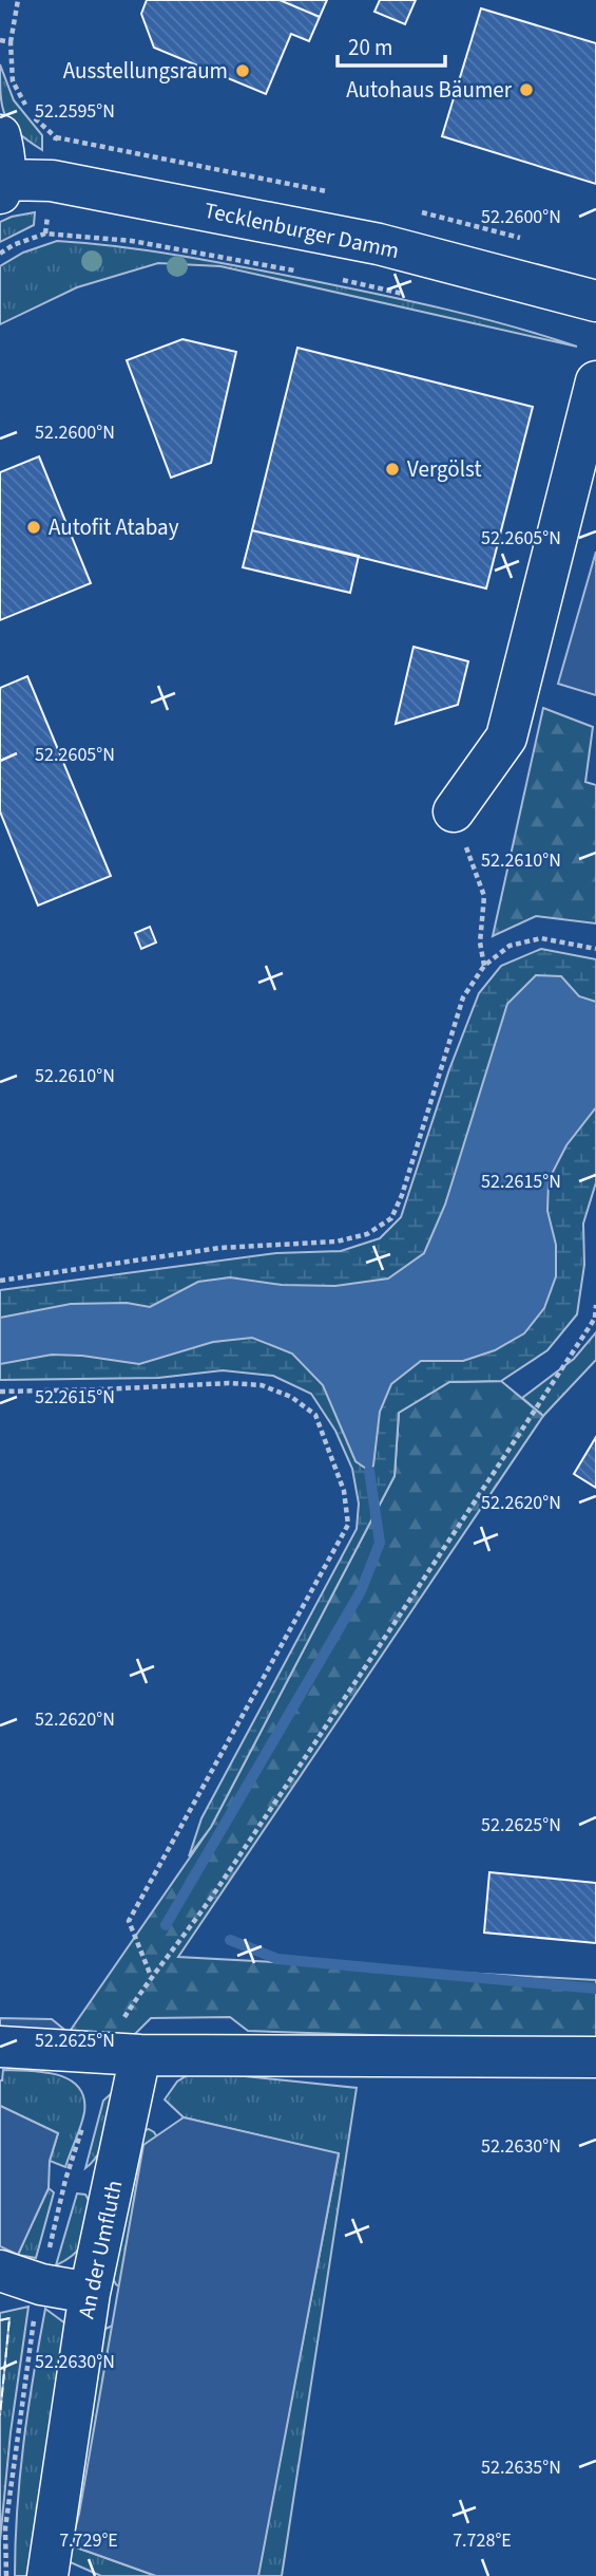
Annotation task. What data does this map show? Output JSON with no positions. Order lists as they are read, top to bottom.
{
  "streets": {
    "street": ["Tecklenburger Damm", "An der Umfluth"]
  },
  "places": [
    "Ausstellungsraum",
    "Autohaus Bäumer",
    "Vergölst",
    "Autofit Atabay"
  ],
  "scale_bar": "20 m",
  "coordinates": [
    "52.2595°N",
    "52.2600°N",
    "52.2605°N",
    "52.2610°N",
    "52.2615°N",
    "52.2620°N",
    "52.2625°N",
    "52.2630°N",
    "52.2635°N",
    "7.729°E",
    "7.728°E"
  ]
}
